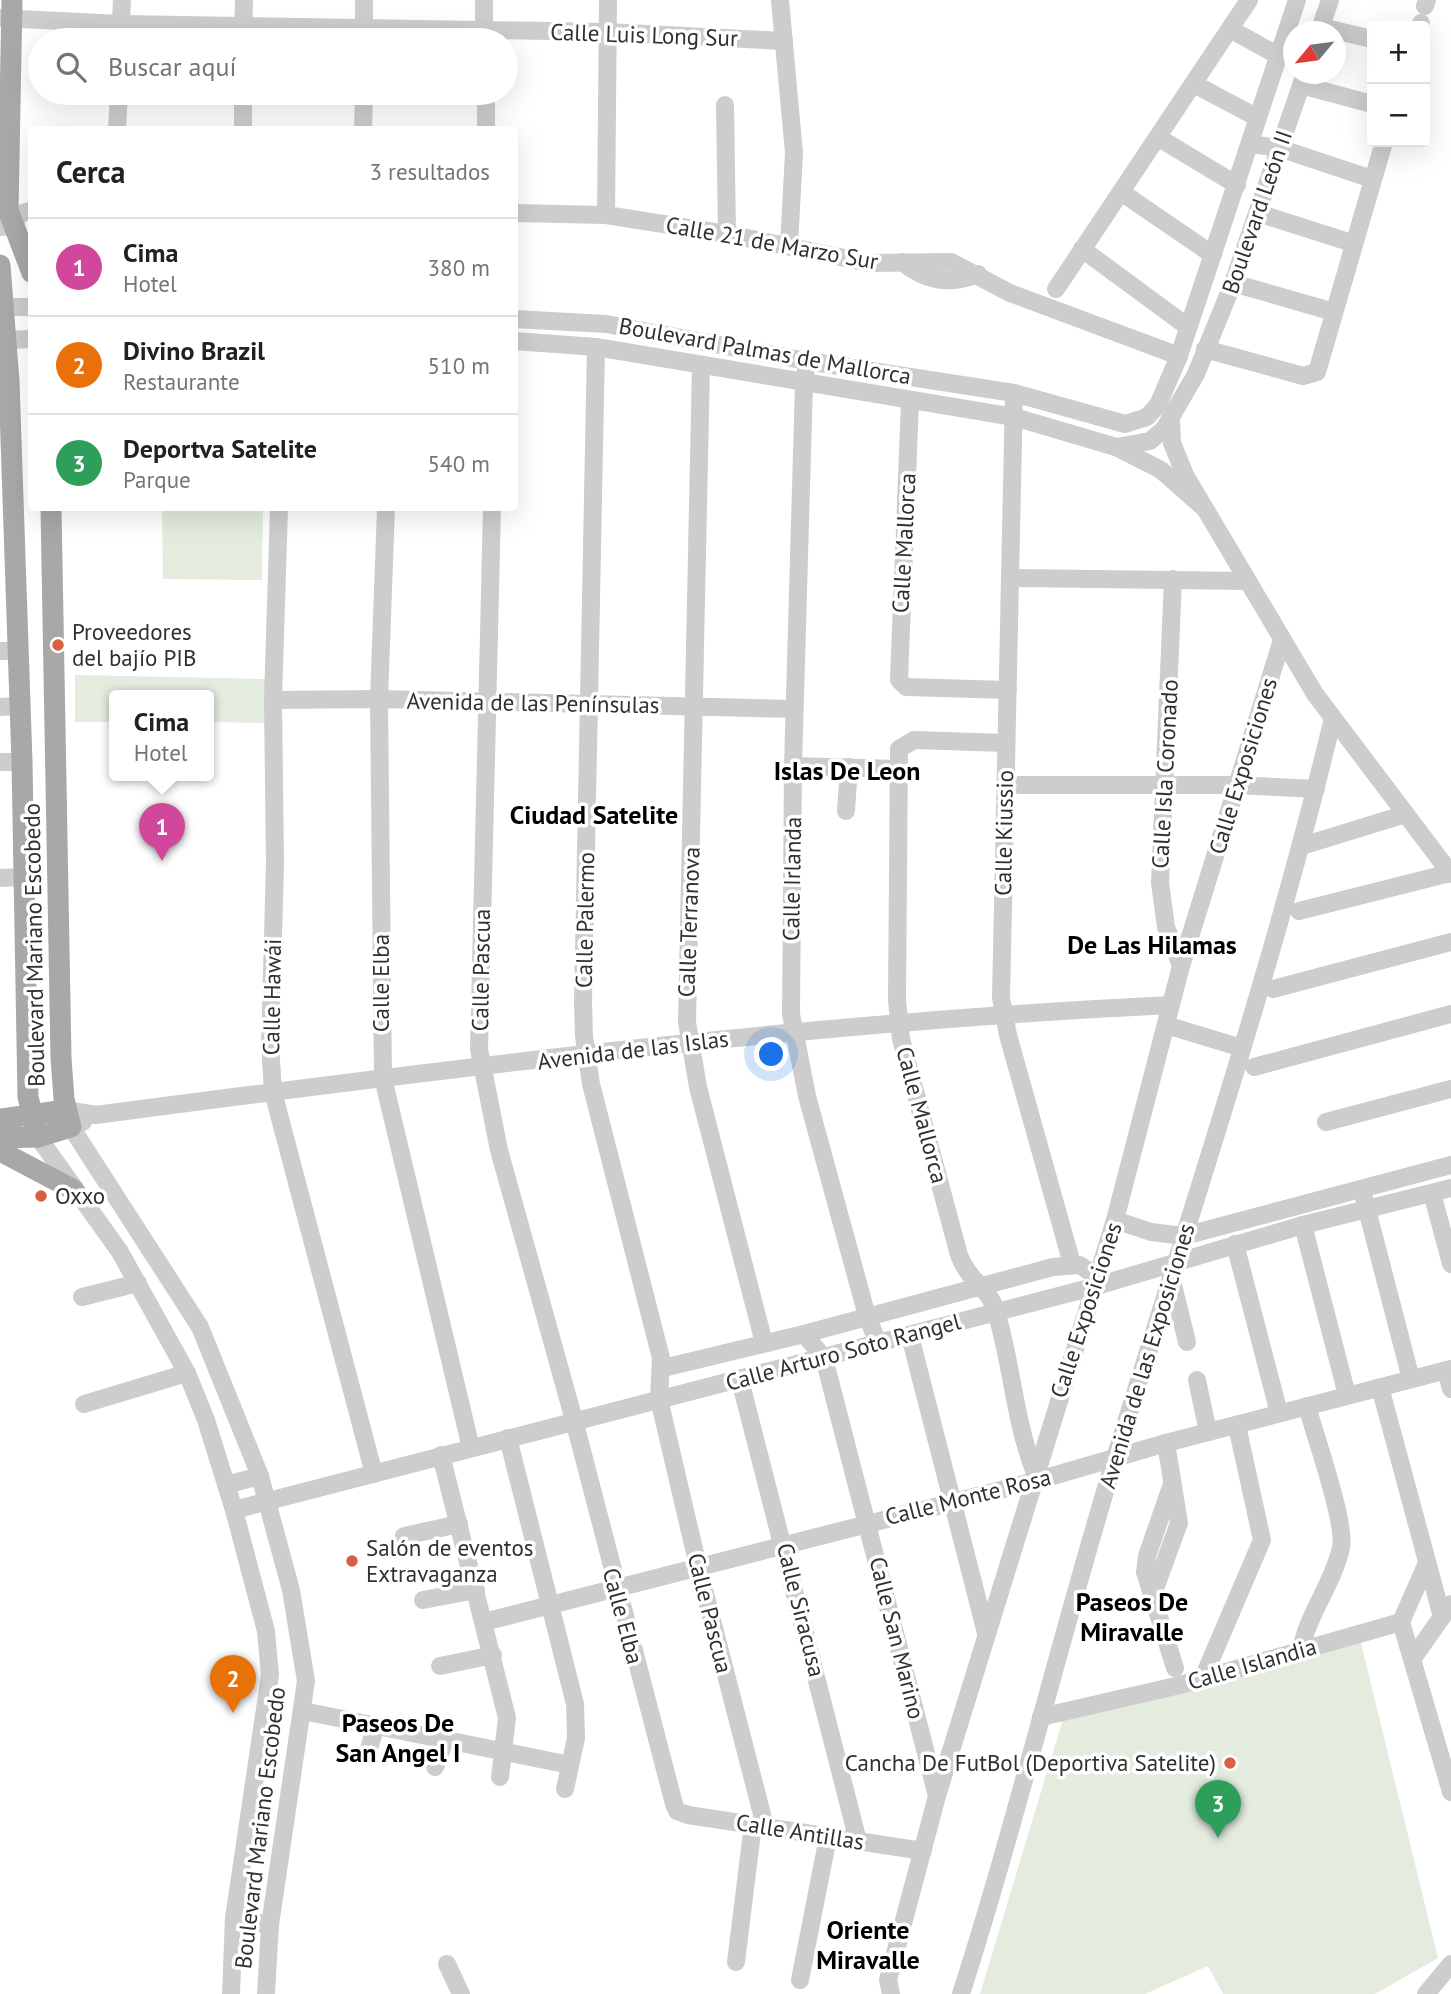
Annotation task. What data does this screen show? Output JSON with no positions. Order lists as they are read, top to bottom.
{
  "streets": {
    "main road": ["Boulevard Mariano Escobedo"],
    "street": [
      "Calle Luis Long Sur",
      "Boulevard León II",
      "Calle 21 de Marzo Sur",
      "Boulevard Palmas de Mallorca",
      "Calle Mallorca",
      "Avenida de las Penínsulas",
      "Calle Exposiciones",
      "Calle Isla Coronado",
      "Calle Kiussio",
      "Calle Irlanda",
      "Calle Palermo",
      "Calle Terranova",
      "Calle Pascua",
      "Calle Elba",
      "Calle Hawái",
      "Avenida de las Islas",
      "Calle Arturo Soto Rangel",
      "Avenida de las Exposiciones",
      "Calle Monte Rosa",
      "Calle Siracusa",
      "Calle San Marino",
      "Calle Islandia",
      "Calle Antillas"
    ]
  },
  "crossings": [
    ["Calle 21 de Marzo Sur", "Boulevard Palmas de Mallorca"],
    ["Boulevard Palmas de Mallorca", "Calle Mallorca"],
    ["Boulevard Palmas de Mallorca", "Calle Kiussio"],
    ["Boulevard Palmas de Mallorca", "Calle Irlanda"],
    ["Boulevard Palmas de Mallorca", "Calle Palermo"],
    ["Boulevard Palmas de Mallorca", "Calle Terranova"],
    ["Calle Mallorca", "Calle Exposiciones"],
    ["Calle Mallorca", "Calle Kiussio"],
    ["Calle Mallorca", "Avenida de las Islas"],
    ["Calle Mallorca", "Calle Arturo Soto Rangel"],
    ["Calle Mallorca", "Calle Monte Rosa"],
    ["Avenida de las Penínsulas", "Calle Irlanda"],
    ["Avenida de las Penínsulas", "Calle Palermo"],
    ["Avenida de las Penínsulas", "Calle Terranova"],
    ["Avenida de las Penínsulas", "Calle Pascua"],
    ["Avenida de las Penínsulas", "Calle Elba"],
    ["Avenida de las Penínsulas", "Calle Hawái"],
    ["Calle Exposiciones", "Calle Isla Coronado"],
    ["Calle Exposiciones", "Avenida de las Islas"],
    ["Calle Exposiciones", "Calle Arturo Soto Rangel"],
    ["Calle Exposiciones", "Calle Monte Rosa"],
    ["Calle Exposiciones", "Calle San Marino"],
    ["Calle Exposiciones", "Calle Antillas"],
    ["Calle Kiussio", "Avenida de las Islas"],
    ["Calle Irlanda", "Avenida de las Islas"],
    ["Calle Irlanda", "Calle Arturo Soto Rangel"],
    ["Calle Palermo", "Calle Pascua"],
    ["Calle Palermo", "Avenida de las Islas"],
    ["Calle Palermo", "Calle Arturo Soto Rangel"],
    ["Calle Terranova", "Avenida de las Islas"],
    ["Boulevard Mariano Escobedo", "Avenida de las Islas"],
    ["Boulevard Mariano Escobedo", "Calle Arturo Soto Rangel"],
    ["Calle Pascua", "Calle Elba"],
    ["Calle Pascua", "Avenida de las Islas"],
    ["Calle Pascua", "Calle Arturo Soto Rangel"],
    ["Calle Pascua", "Calle Monte Rosa"],
    ["Calle Pascua", "Calle Antillas"],
    ["Calle Elba", "Avenida de las Islas"],
    ["Calle Elba", "Calle Arturo Soto Rangel"],
    ["Calle Elba", "Calle Monte Rosa"],
    ["Calle Elba", "Calle Antillas"],
    ["Calle Hawái", "Avenida de las Islas"],
    ["Calle Hawái", "Calle Arturo Soto Rangel"],
    ["Calle Arturo Soto Rangel", "Avenida de las Exposiciones"],
    ["Calle Arturo Soto Rangel", "Calle Siracusa"],
    ["Calle Arturo Soto Rangel", "Calle San Marino"],
    ["Avenida de las Exposiciones", "Calle Monte Rosa"],
    ["Avenida de las Exposiciones", "Calle Islandia"],
    ["Calle Monte Rosa", "Calle Siracusa"],
    ["Calle Monte Rosa", "Calle San Marino"],
    ["Calle Siracusa", "Calle Antillas"]
  ],
  "districts": [
    "Islas De Leon",
    "Ciudad Satelite",
    "De Las Hilamas",
    "Paseos De Miravalle",
    "Paseos De San Angel I",
    "Oriente Miravalle"
  ],
  "places": [
    "Proveedores del bajío PIB",
    "Oxxo",
    "Salón de eventos Extravaganza",
    "Cancha De FutBol (Deportiva Satelite)"
  ],
  "north": "bottom left",
  "page": {
    "map_buttons": ["+", "−"],
    "search": "Buscar aquí",
    "heading": ["Cerca", "3 resultados"],
    "list": [
      {
        "mark": "1",
        "name": "Cima",
        "note": "Hotel",
        "value": "380 m"
      },
      {
        "mark": "2",
        "name": "Divino Brazil",
        "note": "Restaurante",
        "value": "510 m"
      },
      {
        "mark": "3",
        "name": "Deportva Satelite",
        "note": "Parque",
        "value": "540 m"
      }
    ],
    "popup": ["Cima", "Hotel"],
    "pins": ["1", "2", "3"]
  }
}
